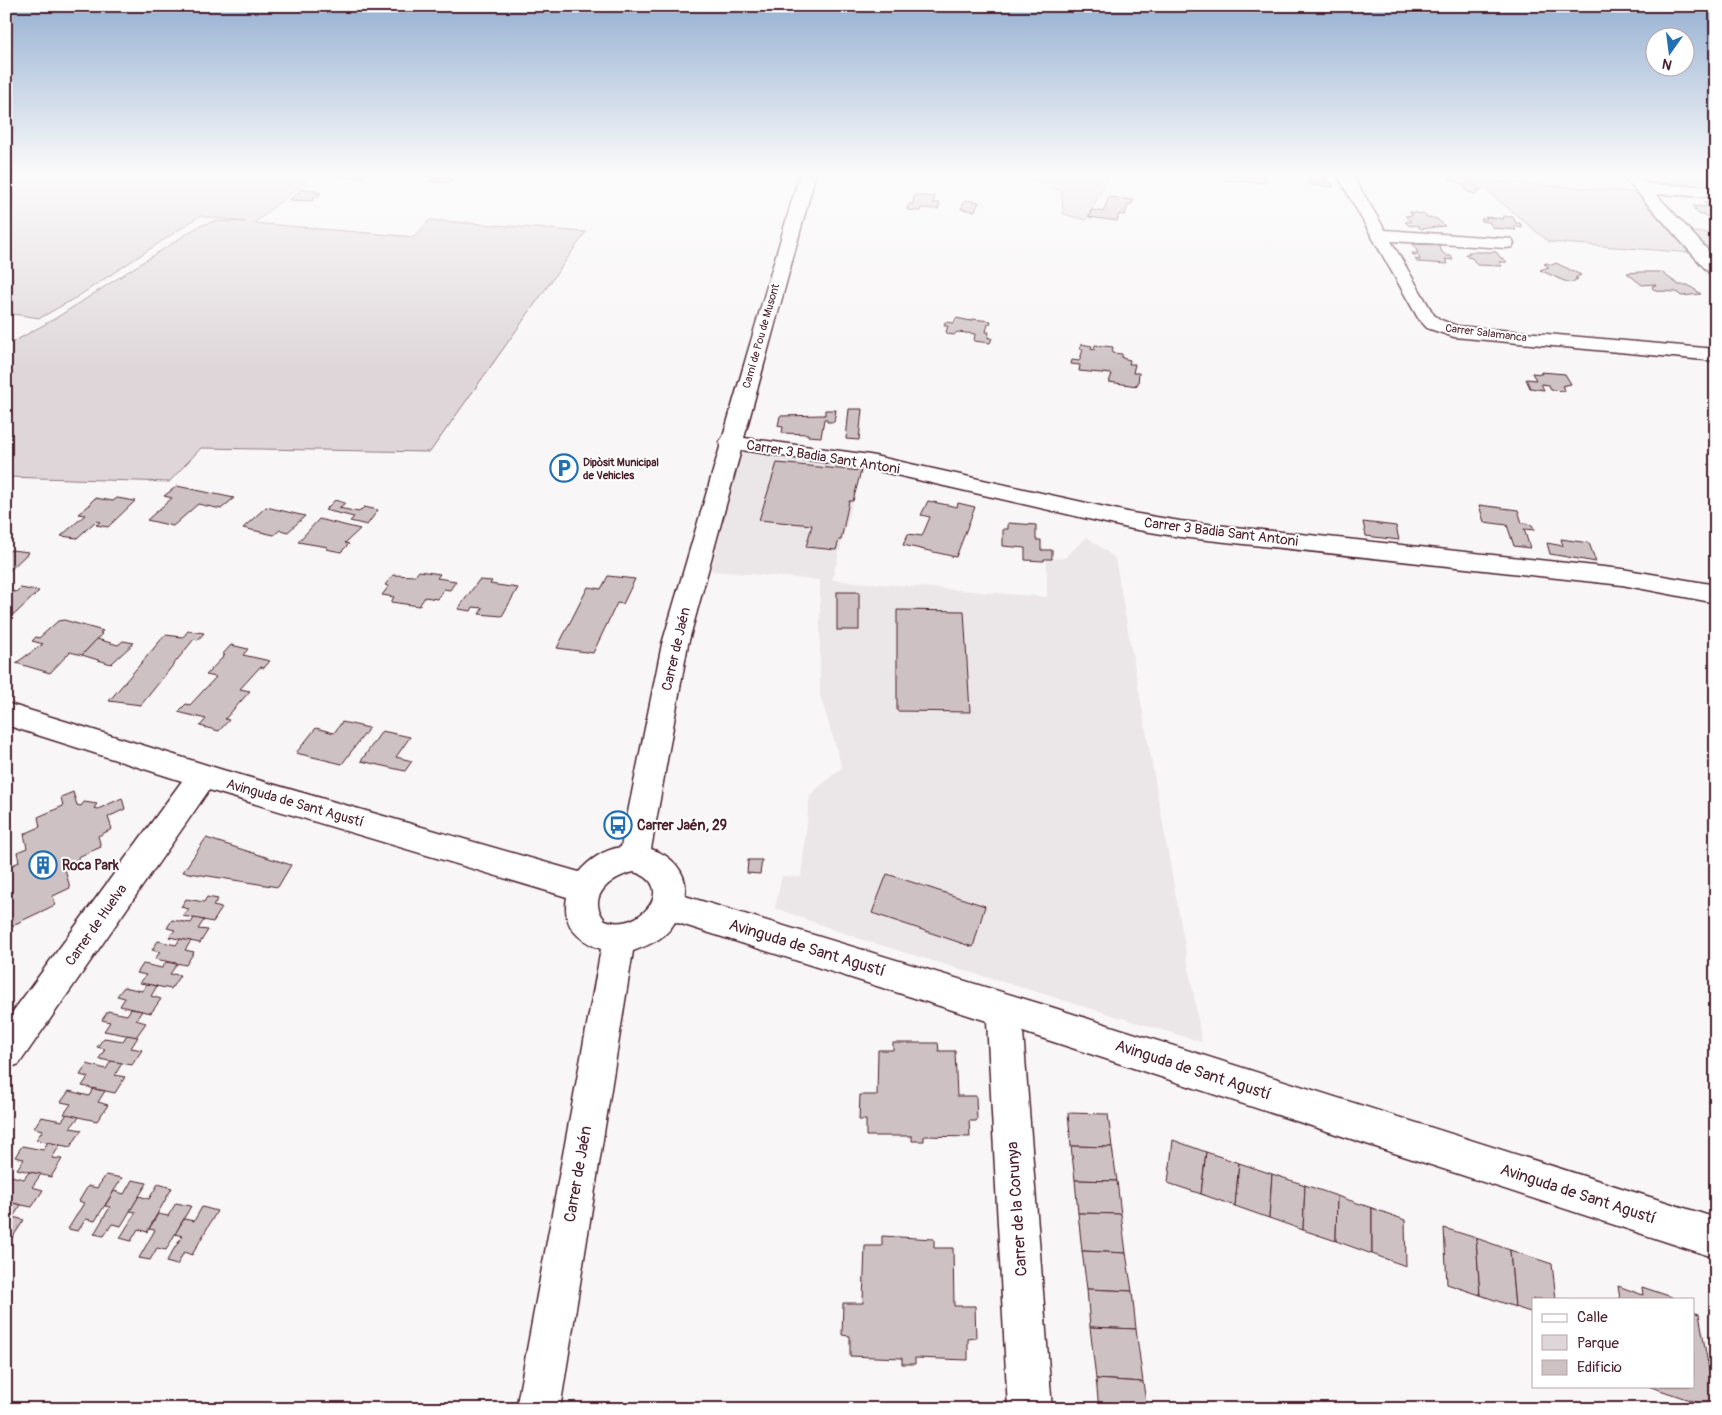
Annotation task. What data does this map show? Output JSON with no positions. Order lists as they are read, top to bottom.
{
  "streets": {
    "street": [
      "Carrer Salamanca",
      "Camí de Pou de Musont",
      "Carrer 3 Badia Sant Antoni",
      "Carrer de Jaén",
      "Avinguda de Sant Agustí",
      "Carrer de Huelva",
      "Carrer de la Corunya"
    ]
  },
  "crossings": [
    ["Camí de Pou de Musont", "Carrer 3 Badia Sant Antoni"],
    ["Camí de Pou de Musont", "Carrer de Jaén"],
    ["Carrer 3 Badia Sant Antoni", "Carrer de Jaén"],
    ["Carrer de Jaén", "Avinguda de Sant Agustí"],
    ["Avinguda de Sant Agustí", "Carrer de Huelva"],
    ["Avinguda de Sant Agustí", "Carrer de la Corunya"]
  ],
  "places": {
    "parking": ["Dipòsit Municipal de Vehicles"],
    "bus stop": ["Carrer Jaén, 29"],
    "building": ["Roca Park"]
  },
  "legend": ["Calle", "Parque", "Edificio"],
  "north": "bottom"
}
